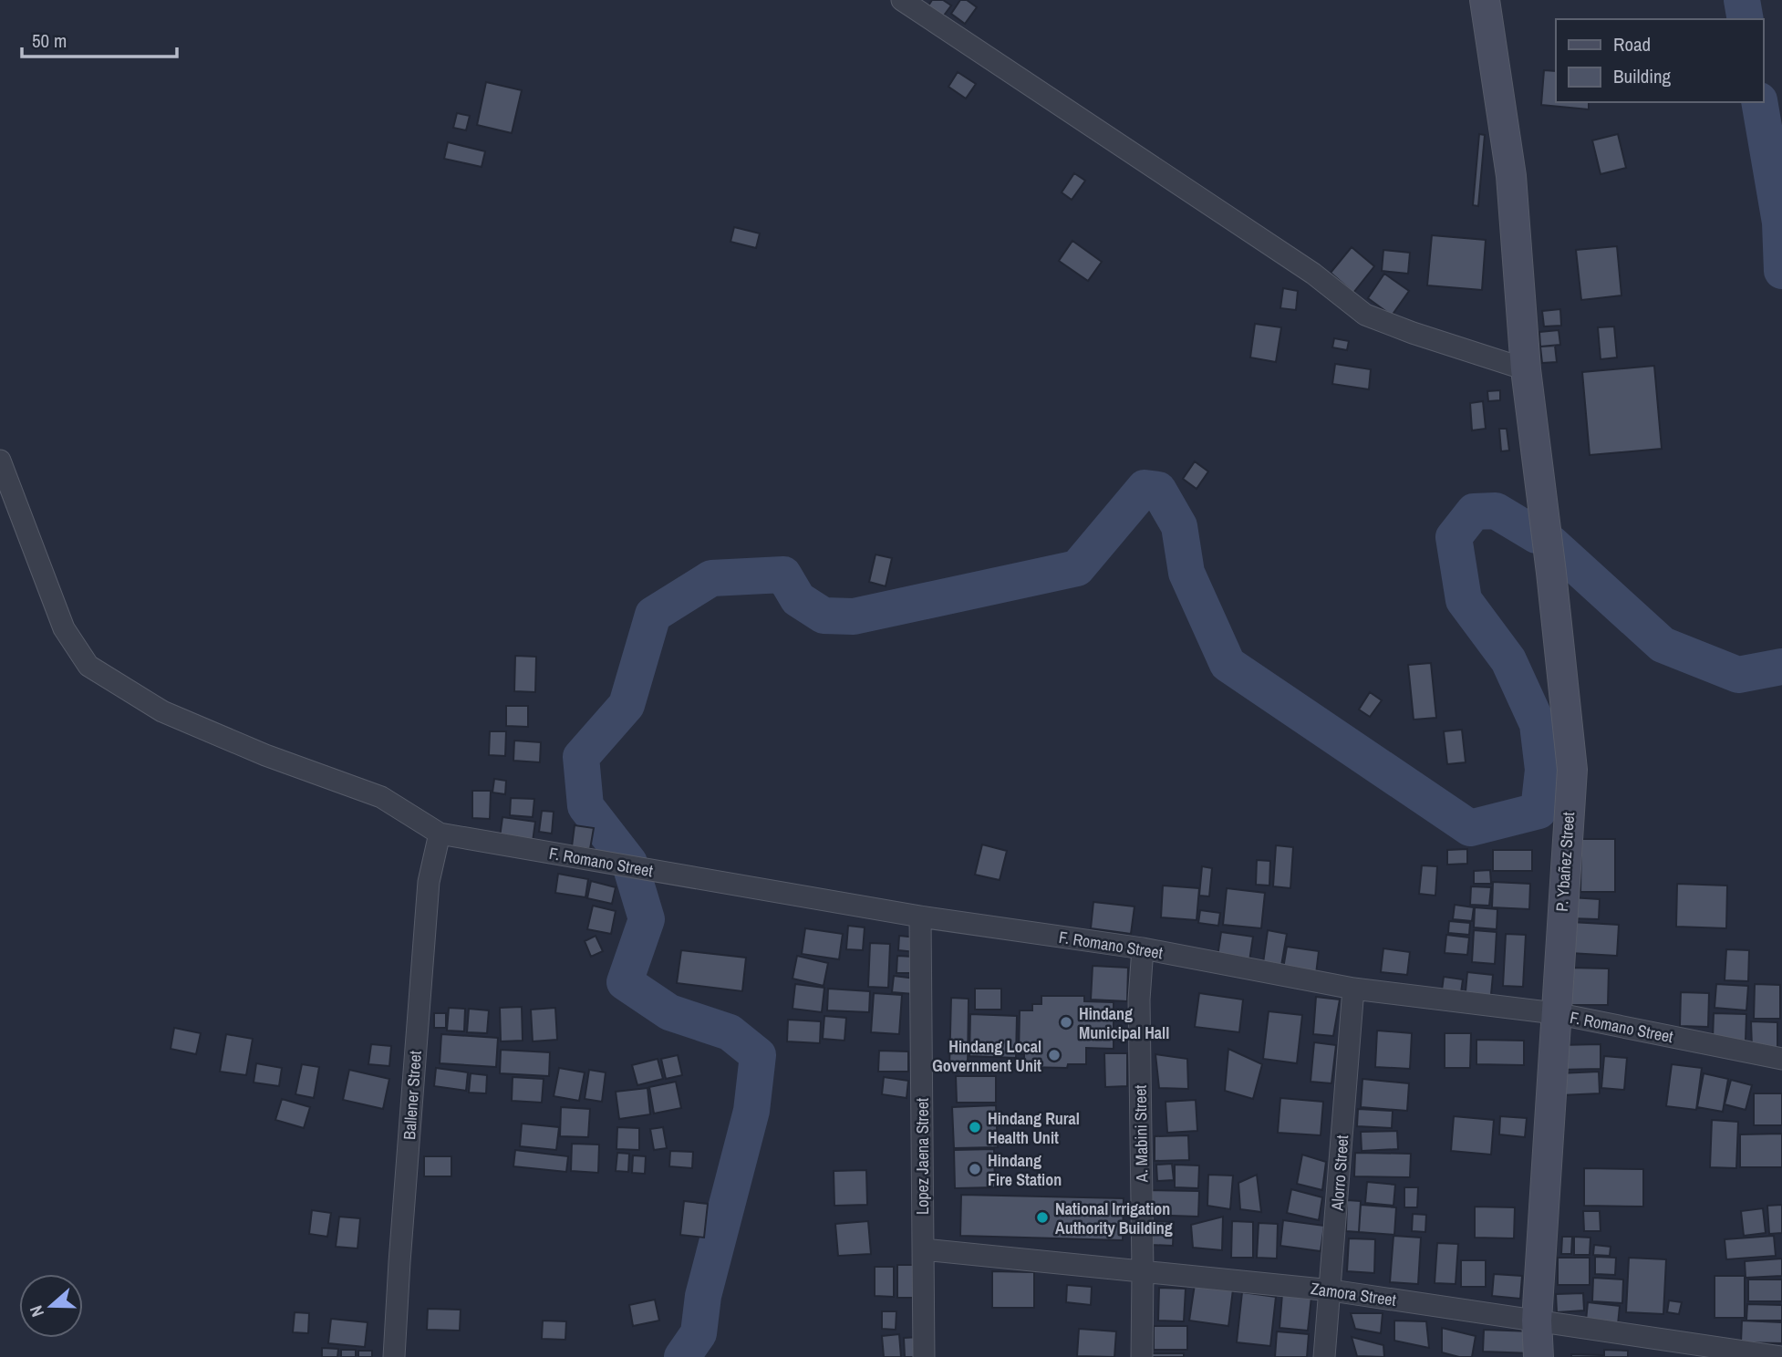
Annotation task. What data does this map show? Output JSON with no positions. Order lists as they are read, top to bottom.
{
  "streets": {
    "street": [
      "F. Romano Street",
      "P. Ybañez Street",
      "Ballener Street",
      "A. Mabini Street",
      "Lopez Jaena Street",
      "Alorro Street",
      "Zamora Street"
    ]
  },
  "crossings": [
    ["F. Romano Street", "P. Ybañez Street"],
    ["F. Romano Street", "Ballener Street"],
    ["F. Romano Street", "A. Mabini Street"],
    ["F. Romano Street", "Lopez Jaena Street"],
    ["F. Romano Street", "Alorro Street"],
    ["P. Ybañez Street", "Zamora Street"],
    ["A. Mabini Street", "Zamora Street"],
    ["Lopez Jaena Street", "Zamora Street"],
    ["Alorro Street", "Zamora Street"]
  ],
  "places": [
    "Hindang Municipal Hall",
    "Hindang Local Government Unit",
    "Hindang Rural Health Unit",
    "Hindang Fire Station",
    "National Irrigation Authority Building"
  ],
  "legend": ["Road", "Building"],
  "scale_bar": "50 m",
  "north": "left"
}
